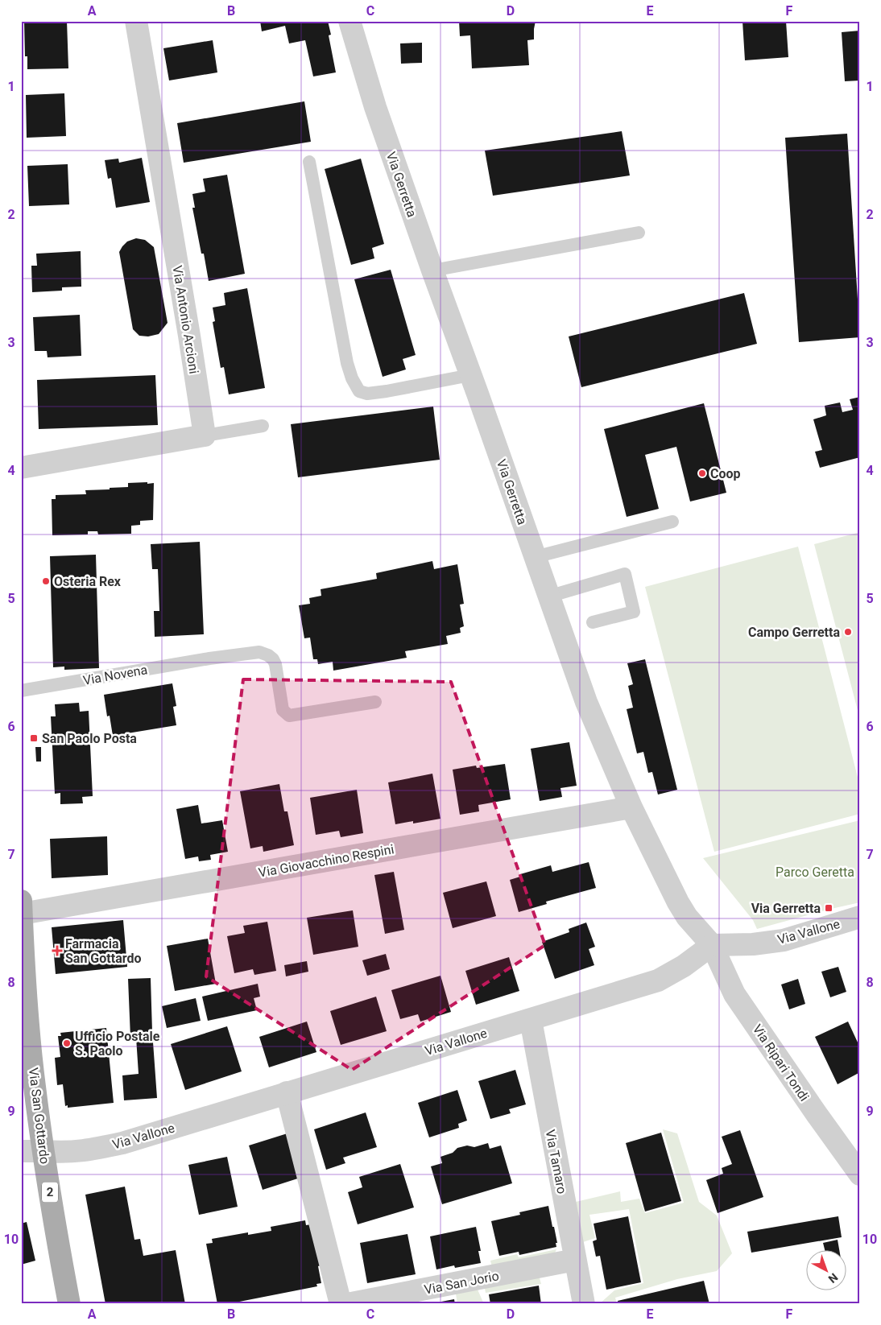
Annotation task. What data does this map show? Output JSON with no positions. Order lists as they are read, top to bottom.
{
  "streets": {
    "main road": ["Via San Gottardo", "2"],
    "street": [
      "Via Gerretta",
      "Via Antonio Arcioni",
      "Via Giovacchino Respini",
      "Via Vallone",
      "Via Ripari Tondi",
      "Via Tamaro",
      "Via San Jorio"
    ],
    "lane": ["Via Novena"]
  },
  "crossings": [
    ["Via Gerretta", "Via Giovacchino Respini"],
    ["Via Gerretta", "Via Vallone"],
    ["Via Gerretta", "Via Ripari Tondi"],
    ["Via Giovacchino Respini", "Via San Gottardo"],
    ["Via Vallone", "Via Ripari Tondi"],
    ["Via Vallone", "Via San Gottardo"],
    ["Via Vallone", "Via Tamaro"],
    ["Via Tamaro", "Via San Jorio"]
  ],
  "parks": ["Parco Geretta"],
  "places": {
    "other": [
      "Coop",
      "Osteria Rex",
      "Campo Gerretta",
      "Ufficio Postale S. Paolo"
    ],
    "transit": ["San Paolo Posta", "Via Gerretta"],
    "health": ["Farmacia San Gottardo"]
  },
  "north": "bottom right",
  "grid": {
    "columns": [
      "A",
      "B",
      "C",
      "D",
      "E",
      "F"
    ],
    "rows": [
      "1",
      "2",
      "3",
      "4",
      "5",
      "6",
      "7",
      "8",
      "9",
      "10"
    ]
  }
}
